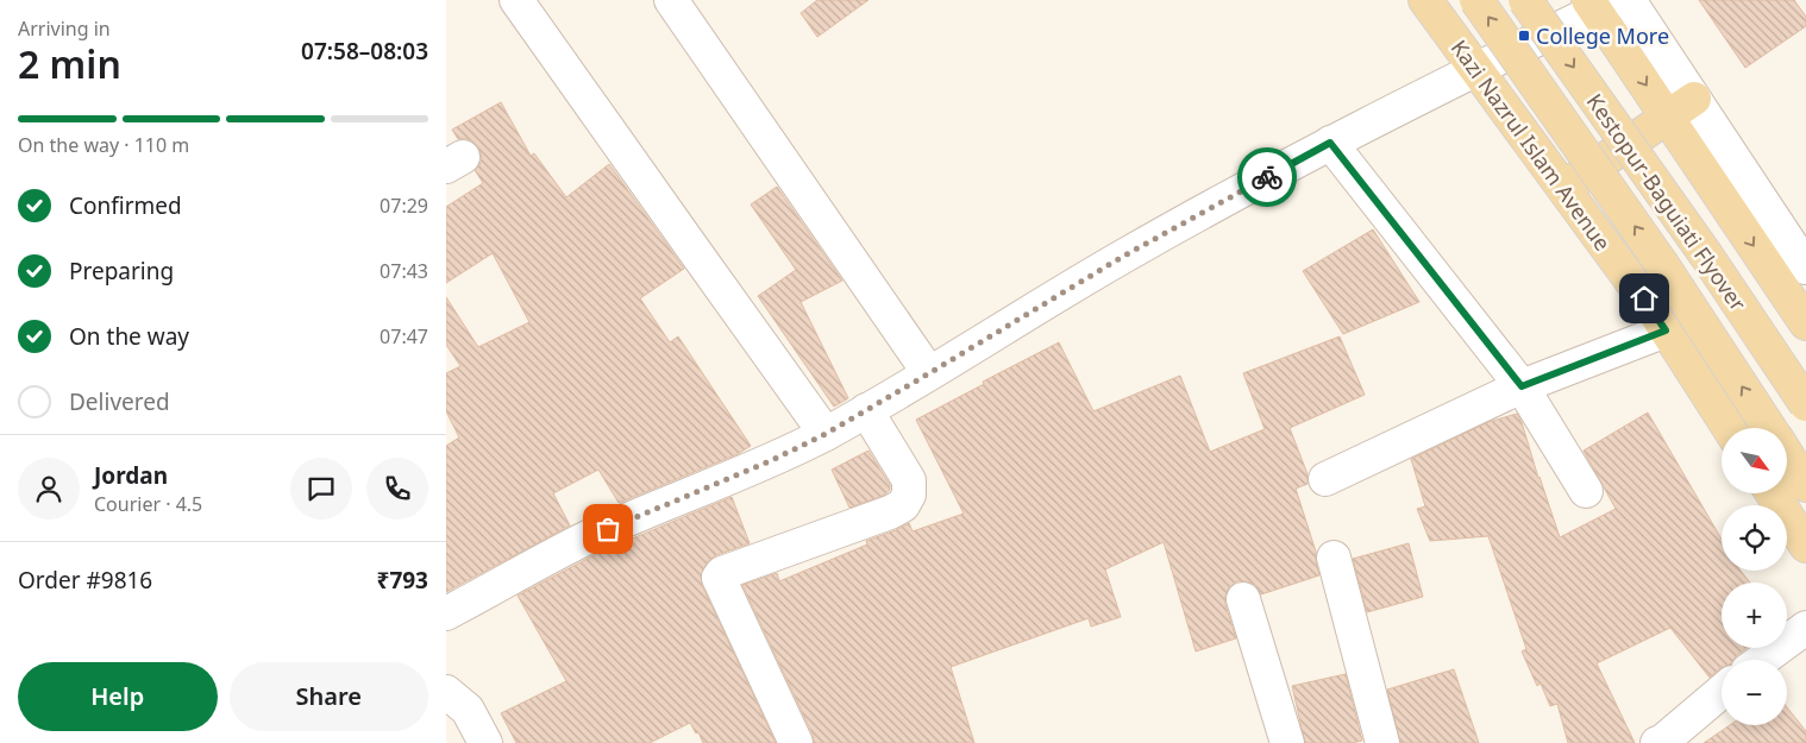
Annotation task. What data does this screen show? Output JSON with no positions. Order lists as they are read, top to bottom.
{
  "streets": {
    "main road": ["Kazi Nazrul Islam Avenue", "Kestopur-Baguiati Flyover"]
  },
  "places": {
    "transit": ["College More"]
  },
  "north": "bottom right",
  "page": {
    "heading": ["2 min", "Arriving in", "07:58–08:03"],
    "panel": [
      "Jordan",
      "Courier · 4.5",
      "Order #9816",
      "₹793"
    ],
    "bar": "On the way · 110 m",
    "list": [
      ["Confirmed", "07:29"],
      ["Preparing", "07:43"],
      ["On the way", "07:47"],
      "Delivered"
    ],
    "map_buttons": ["+", "−"],
    "buttons": ["Help", "Share"]
  }
}
